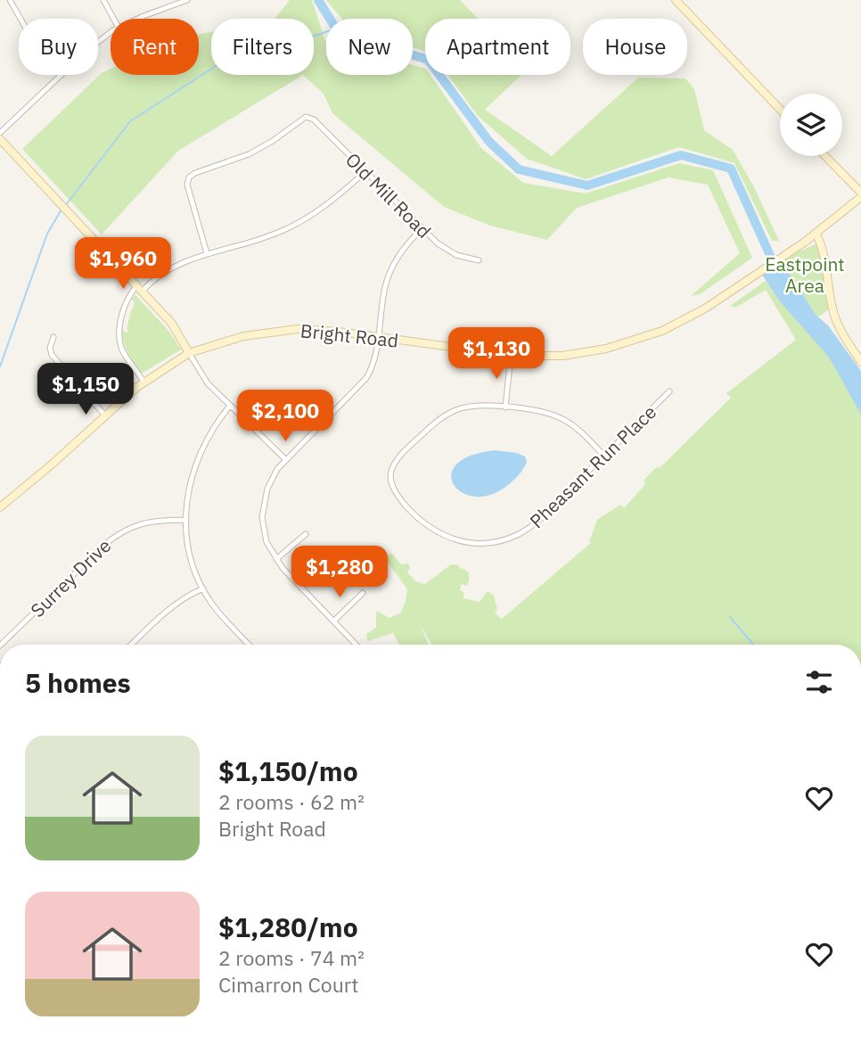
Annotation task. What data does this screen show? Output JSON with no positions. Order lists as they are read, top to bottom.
{
  "streets": {
    "main road": ["Bright Road"],
    "street": ["Old Mill Road", "Pheasant Run Place", "Surrey Drive"]
  },
  "parks": ["Eastpoint Area"],
  "page": {
    "chip": [
      "Buy",
      "Rent",
      "Filters",
      "New",
      "Apartment",
      "House"
    ],
    "price": [
      "$1,960",
      "$1,130",
      "$1,150",
      "$2,100",
      "$1,280"
    ],
    "heading": "5 homes",
    "list": [
      {
        "name": "$1,150/mo",
        "note": "2 rooms · 62 m² · Bright Road"
      },
      {
        "name": "$1,280/mo",
        "note": "2 rooms · 74 m² · Cimarron Court"
      }
    ]
  }
}
